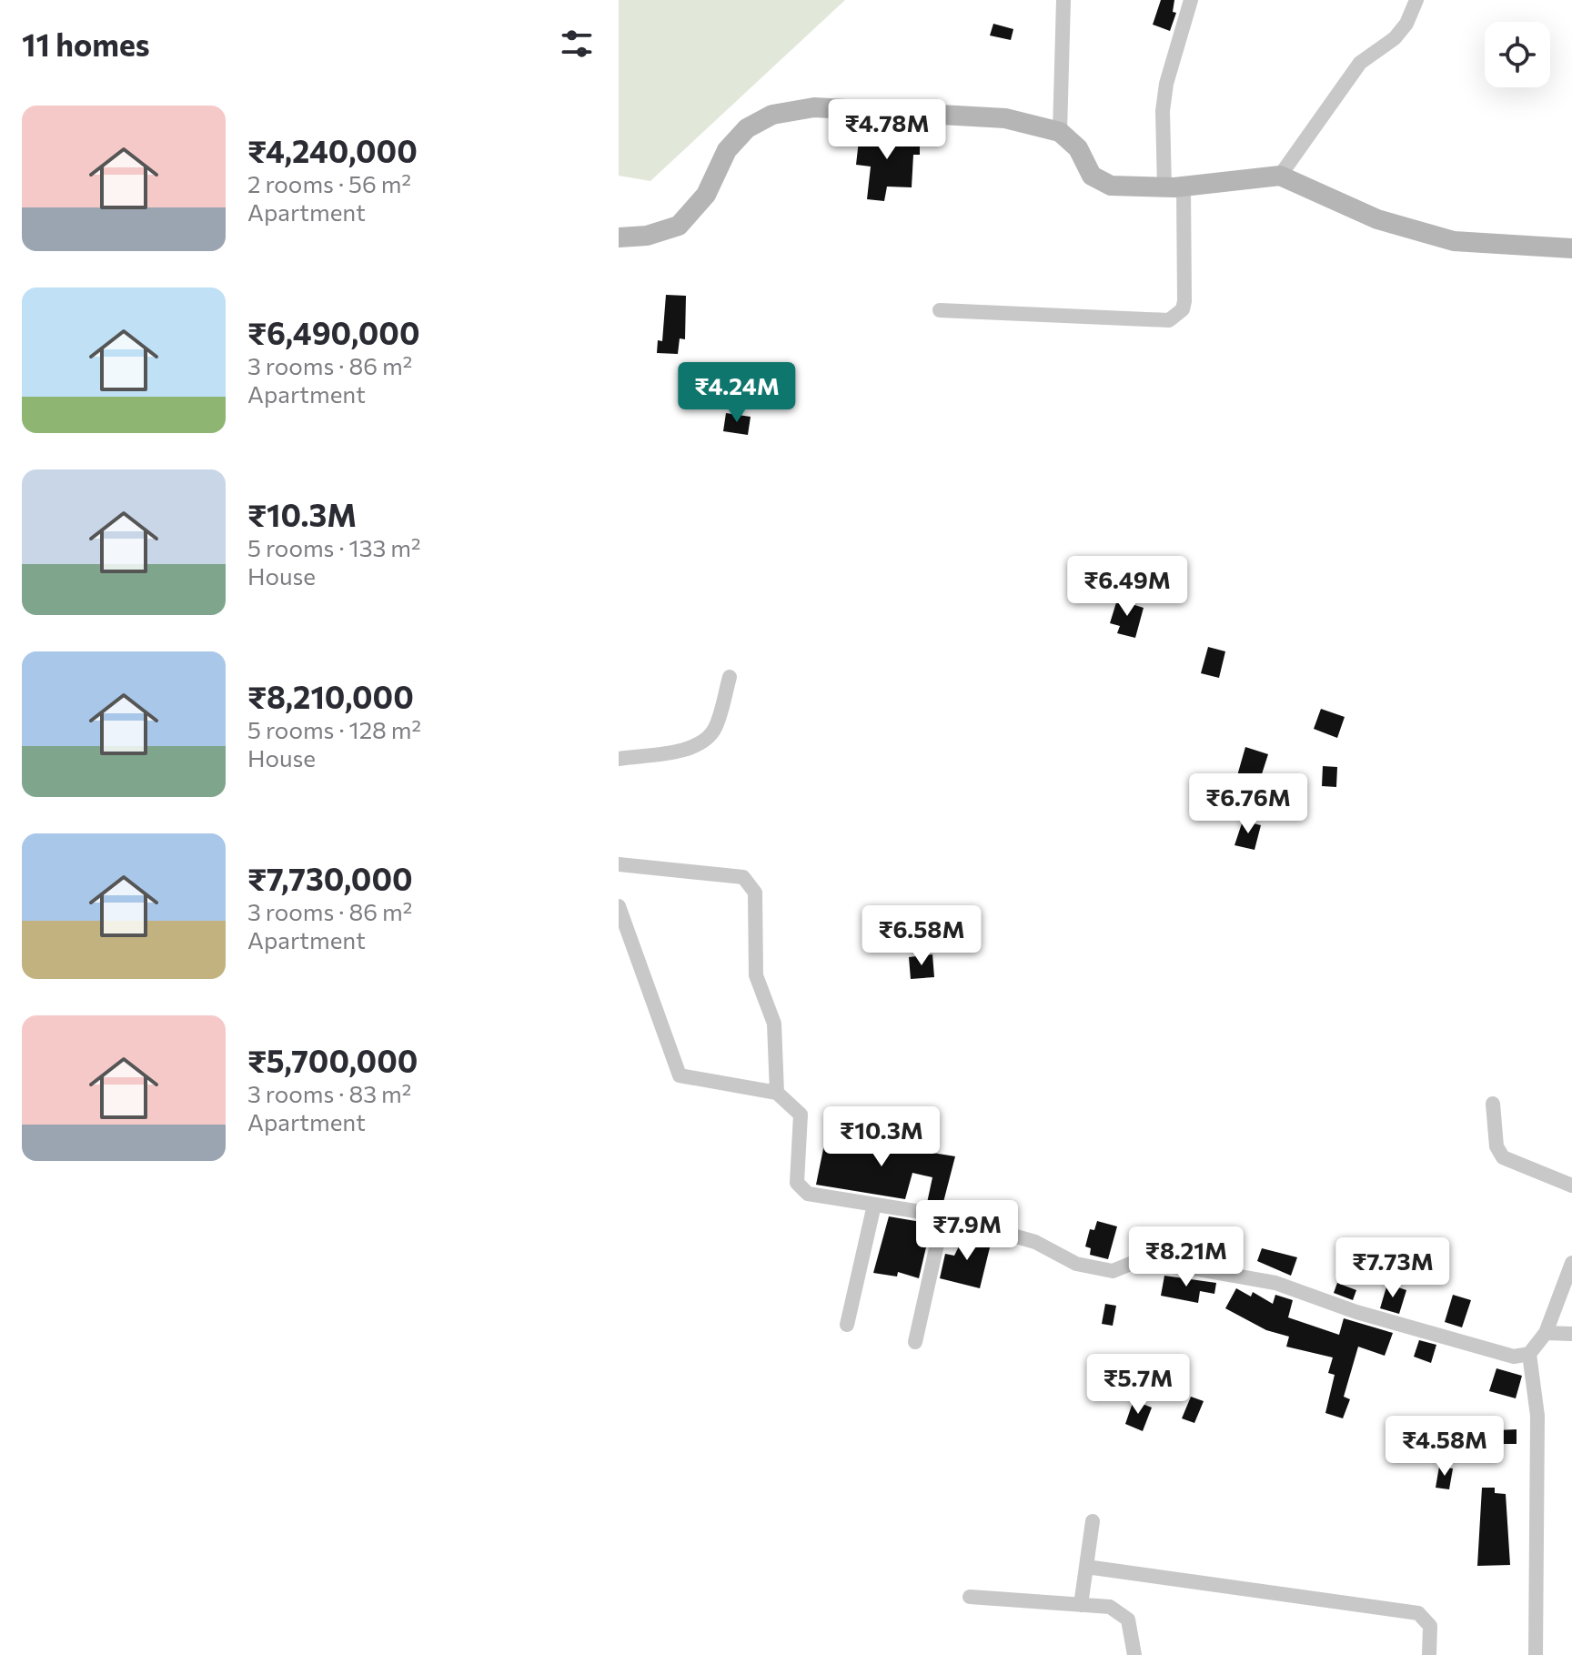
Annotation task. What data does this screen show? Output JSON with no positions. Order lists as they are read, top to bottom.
{
  "page": {
    "heading": "11 homes",
    "list": [
      {
        "name": "₹4,240,000",
        "note": "2 rooms · 56 m² · Apartment"
      },
      {
        "name": "₹6,490,000",
        "note": "3 rooms · 86 m² · Apartment"
      },
      {
        "name": "₹10.3M",
        "note": "5 rooms · 133 m² · House"
      },
      {
        "name": "₹8,210,000",
        "note": "5 rooms · 128 m² · House"
      },
      {
        "name": "₹7,730,000",
        "note": "3 rooms · 86 m² · Apartment"
      },
      {
        "name": "₹5,700,000",
        "note": "3 rooms · 83 m² · Apartment"
      }
    ],
    "price": [
      "₹4.78M",
      "₹4.24M",
      "₹6.49M",
      "₹6.76M",
      "₹6.58M",
      "₹10.3M",
      "₹7.9M",
      "₹8.21M",
      "₹7.73M",
      "₹5.7M",
      "₹4.58M"
    ]
  }
}
